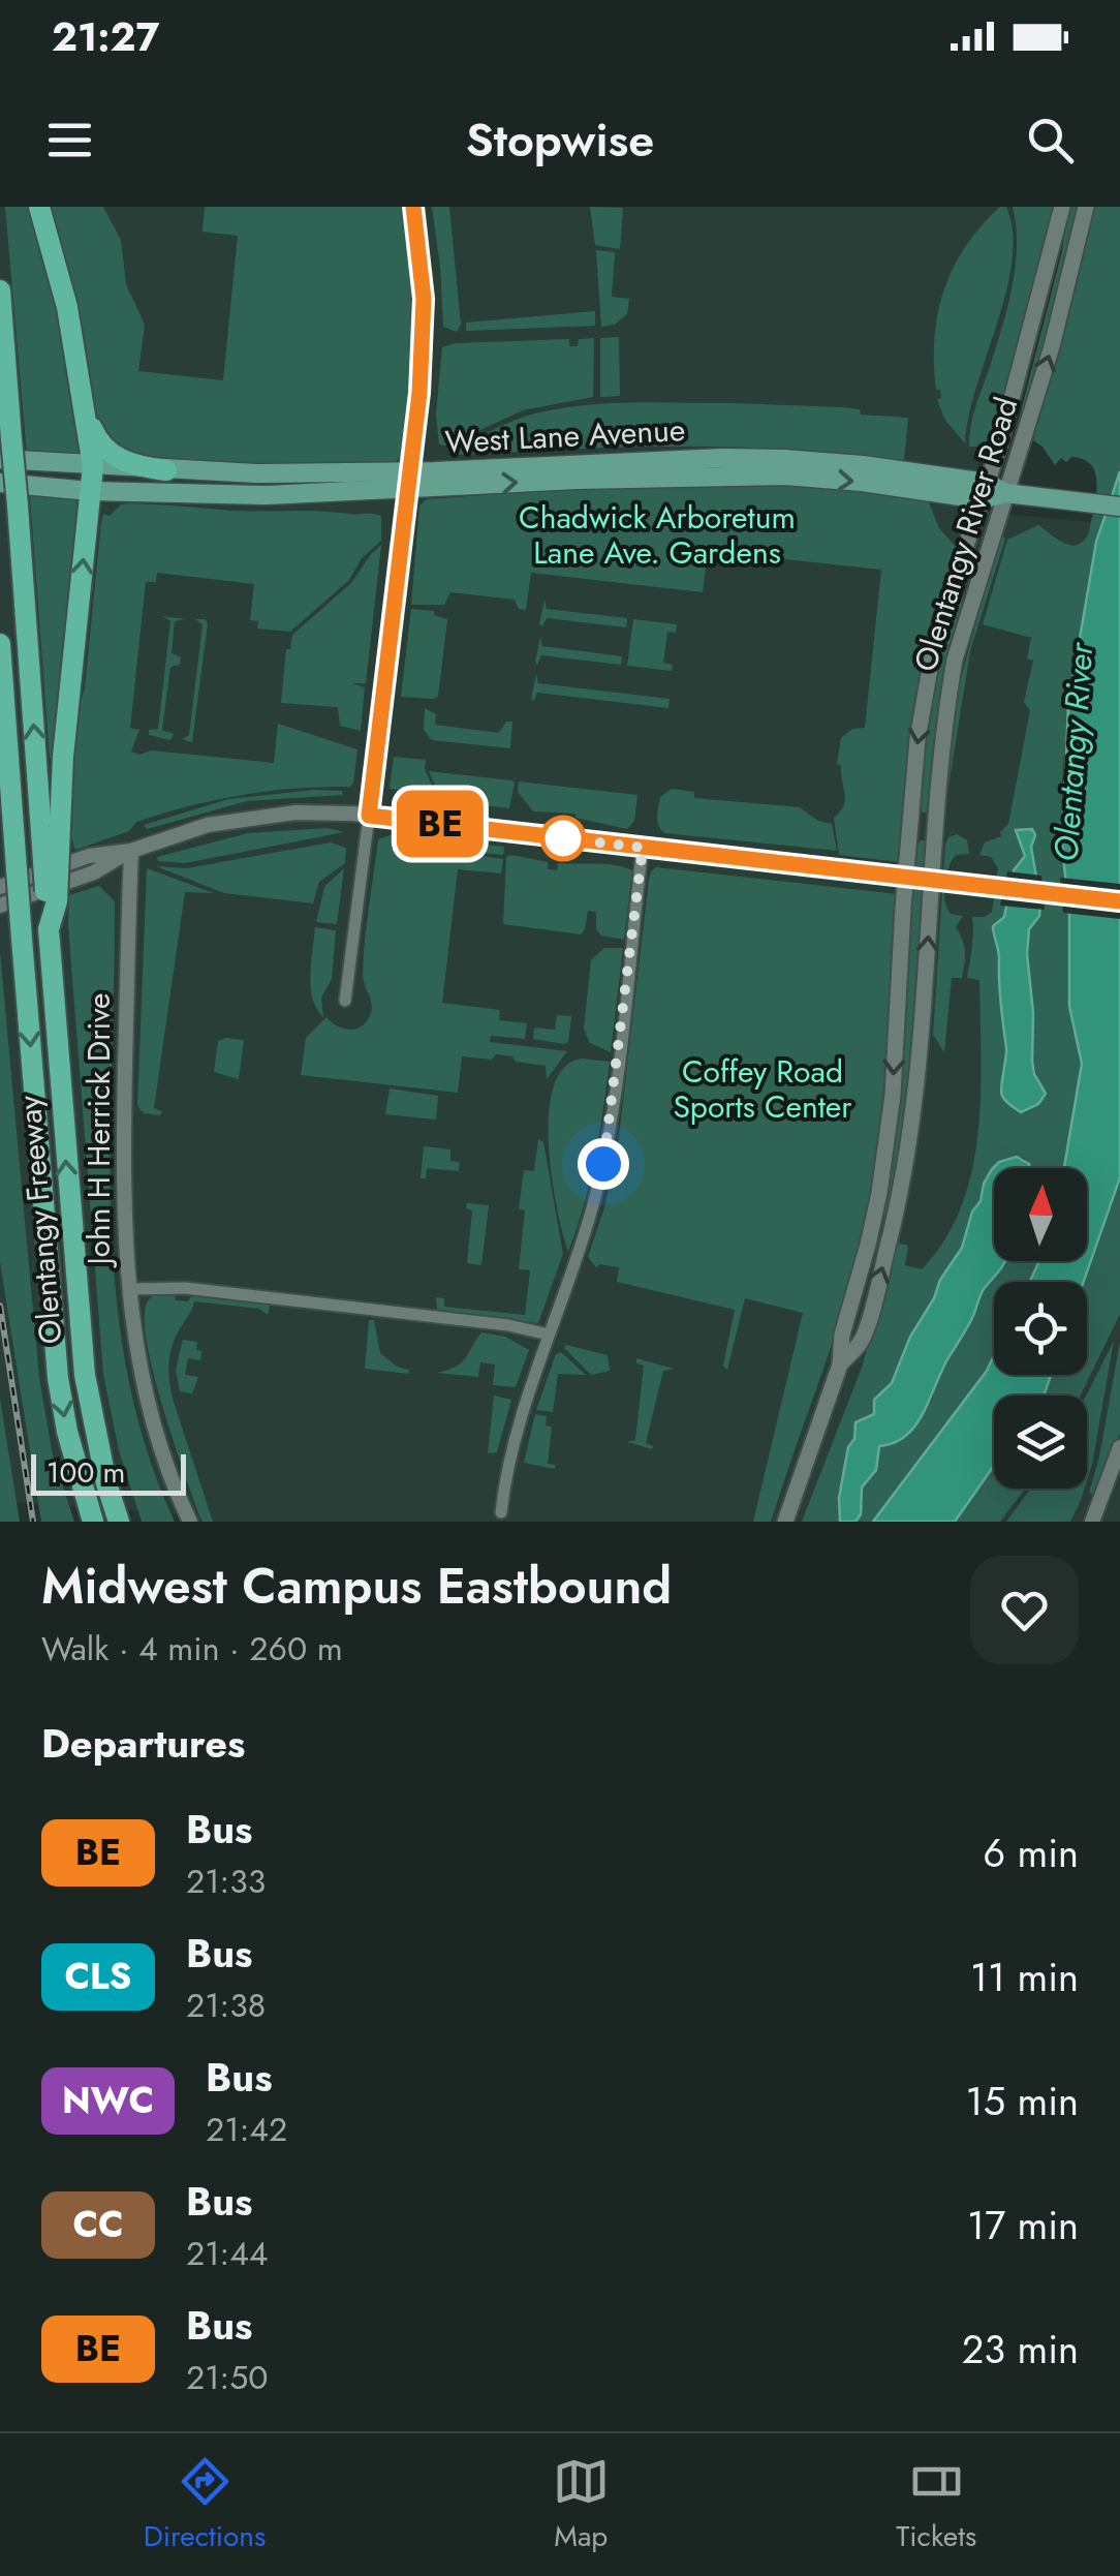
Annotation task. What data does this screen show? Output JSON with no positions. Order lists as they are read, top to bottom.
{
  "streets": {
    "highway": ["Olentangy Freeway"],
    "main road": ["West Lane Avenue", "Olentangy River Road"],
    "street": ["John H Herrick Drive"]
  },
  "crossings": [
    ["West Lane Avenue", "Olentangy River Road"]
  ],
  "water": ["Olentangy River"],
  "parks": ["Chadwick Arboretum Lane Ave. Gardens", "Coffey Road Sports Center"],
  "lines": ["bus line BE"],
  "scale_bar": "100 m",
  "north": "top",
  "page": {
    "status": "21:27",
    "header": "Stopwise",
    "on_map": "BE",
    "scale": "100 m",
    "heading": [
      ["Midwest Campus Eastbound", "Walk · 4 min · 260 m"],
      "Departures"
    ],
    "list": [
      {
        "mark": "BE",
        "name": "Bus",
        "note": "21:33",
        "value": "6 min"
      },
      {
        "mark": "CLS",
        "name": "Bus",
        "note": "21:38",
        "value": "11 min"
      },
      {
        "mark": "NWC",
        "name": "Bus",
        "note": "21:42",
        "value": "15 min"
      },
      {
        "mark": "CC",
        "name": "Bus",
        "note": "21:44",
        "value": "17 min"
      },
      {
        "mark": "BE",
        "name": "Bus",
        "note": "21:50",
        "value": "23 min"
      }
    ],
    "tabs": ["Directions", "Map", "Tickets"]
  }
}
